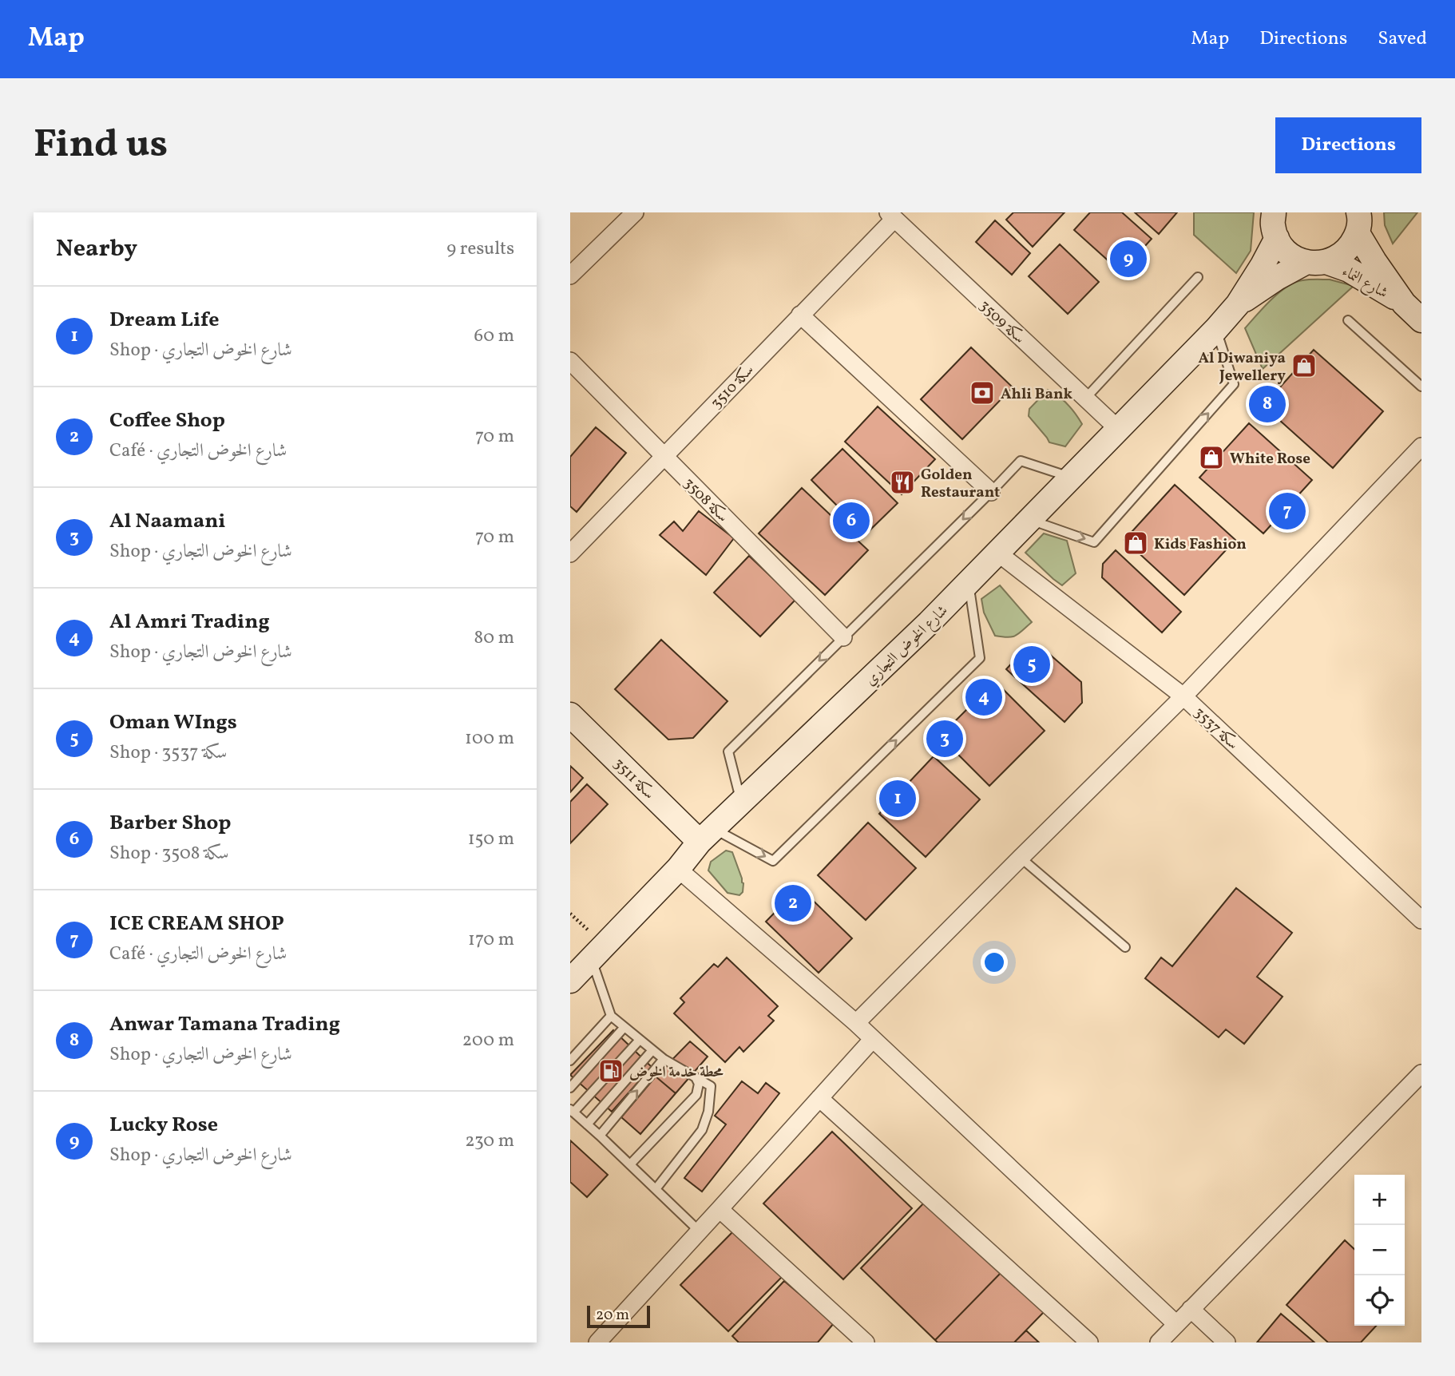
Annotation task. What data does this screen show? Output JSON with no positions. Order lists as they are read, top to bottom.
{
  "streets": {
    "street": [
      "شارع النماء",
      "سكة 3509",
      "سكة 3510",
      "سكة 3508",
      "شارع الخوض التجاري",
      "سكة 3537",
      "سكة 3511"
    ]
  },
  "crossings": [
    ["شارع النماء", "شارع الخوض التجاري"],
    ["سكة 3509", "سكة 3510"],
    ["سكة 3509", "شارع الخوض التجاري"],
    ["سكة 3510", "سكة 3508"],
    ["شارع الخوض التجاري", "سكة 3537"],
    ["شارع الخوض التجاري", "سكة 3511"]
  ],
  "places": {
    "shop": ["Al Diwaniya Jewellery", "White Rose", "Kids Fashion"],
    "bank": ["Ahli Bank"],
    "restaurant": ["Golden Restaurant"],
    "fuel station": ["محطة خدمة الخوض"]
  },
  "scale_bar": "20 m",
  "page": {
    "header": "Map",
    "nav": ["Map", "Directions", "Saved"],
    "buttons": "Directions",
    "title": "Find us",
    "heading": ["Nearby", "9 results"],
    "pins": [
      "9",
      "8",
      "7",
      "6",
      "5",
      "4",
      "3",
      "1",
      "2"
    ],
    "list": [
      {
        "mark": "1",
        "name": "Dream Life",
        "note": "Shop · شارع الخوض التجاري",
        "value": "60 m"
      },
      {
        "mark": "2",
        "name": "Coffee Shop",
        "note": "Café · شارع الخوض التجاري",
        "value": "70 m"
      },
      {
        "mark": "3",
        "name": "Al Naamani",
        "note": "Shop · شارع الخوض التجاري",
        "value": "70 m"
      },
      {
        "mark": "4",
        "name": "Al Amri Trading",
        "note": "Shop · شارع الخوض التجاري",
        "value": "80 m"
      },
      {
        "mark": "5",
        "name": "Oman WIngs",
        "note": "Shop · سكة 3537",
        "value": "100 m"
      },
      {
        "mark": "6",
        "name": "Barber Shop",
        "note": "Shop · سكة 3508",
        "value": "150 m"
      },
      {
        "mark": "7",
        "name": "ICE CREAM SHOP",
        "note": "Café · شارع الخوض التجاري",
        "value": "170 m"
      },
      {
        "mark": "8",
        "name": "Anwar Tamana Trading",
        "note": "Shop · شارع الخوض التجاري",
        "value": "200 m"
      },
      {
        "mark": "9",
        "name": "Lucky Rose",
        "note": "Shop · شارع الخوض التجاري",
        "value": "230 m"
      }
    ],
    "map_buttons": ["+", "−"],
    "scale": "20 m"
  }
}
